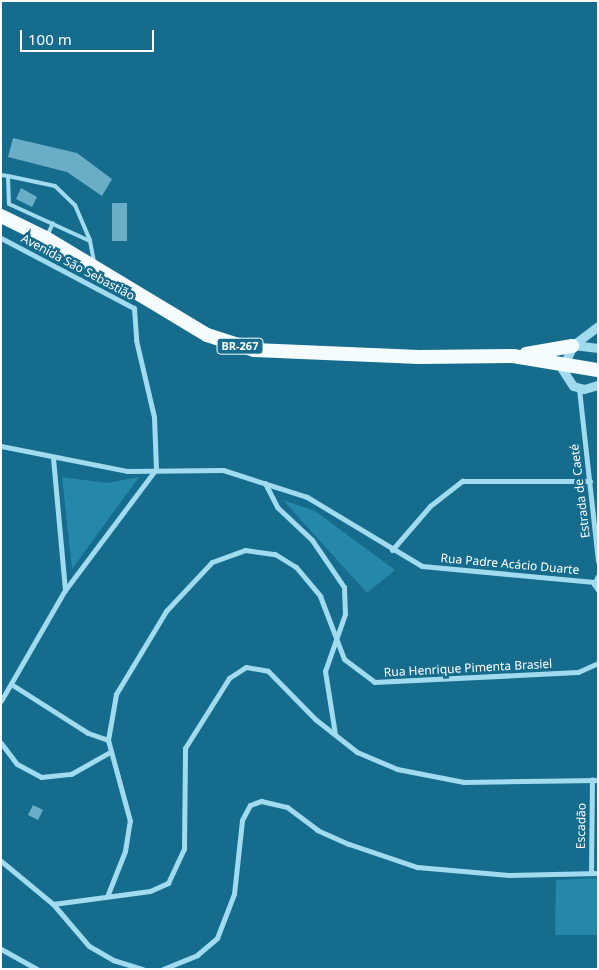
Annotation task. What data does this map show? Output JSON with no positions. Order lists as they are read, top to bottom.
{
  "streets": {
    "highway": ["BR-267"],
    "street": [
      "Avenida São Sebastião",
      "Estrada de Caeté",
      "Rua Padre Acácio Duarte",
      "Rua Henrique Pimenta Brasiel",
      "Escadão"
    ]
  },
  "crossings": [
    ["Avenida São Sebastião", "BR-267"],
    ["Avenida São Sebastião", "Rua Padre Acácio Duarte"]
  ],
  "scale_bar": "100 m"
}
